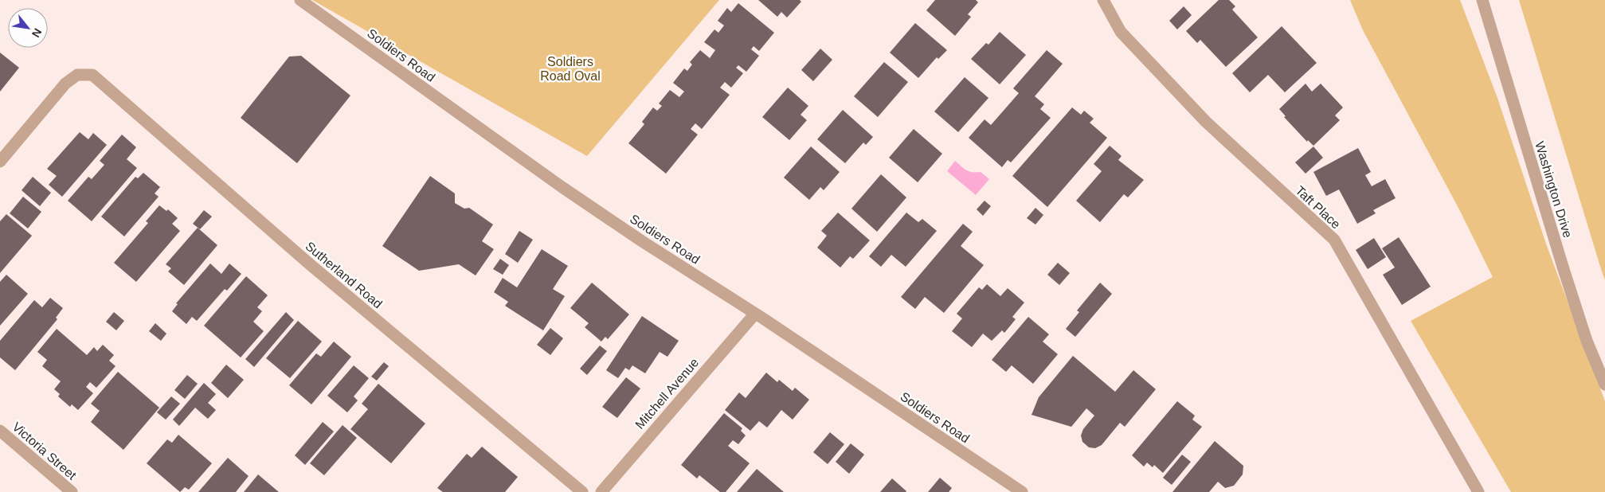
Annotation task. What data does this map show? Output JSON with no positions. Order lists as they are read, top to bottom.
{
  "streets": {
    "street": [
      "Soldiers Road",
      "Washington Drive",
      "Taft Place",
      "Sutherland Road",
      "Mitchell Avenue",
      "Victoria Street"
    ]
  },
  "crossings": [
    ["Soldiers Road", "Mitchell Avenue"]
  ],
  "parks": ["Soldiers Road Oval"],
  "north": "bottom right"
}
